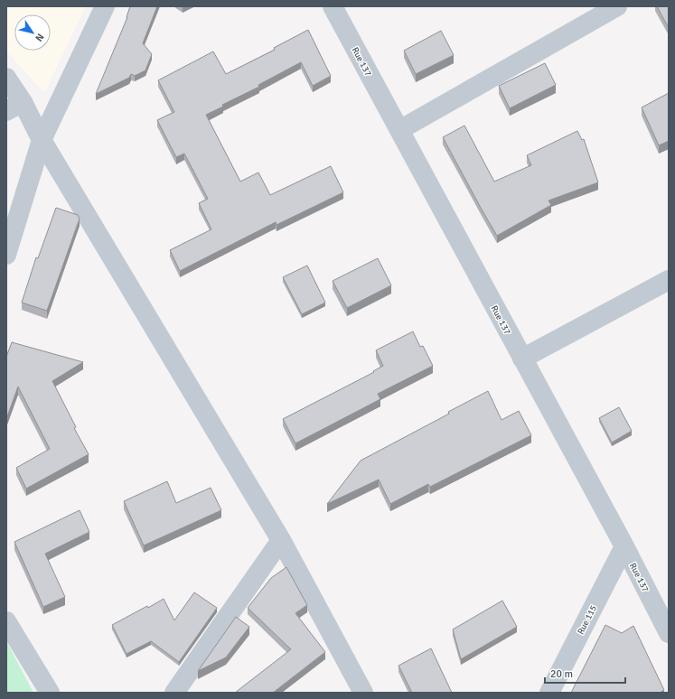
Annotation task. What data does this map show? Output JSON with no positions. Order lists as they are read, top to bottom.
{
  "streets": {
    "street": ["Rue 137", "Rue 115"]
  },
  "crossings": [
    ["Rue 137", "Rue 115"]
  ],
  "scale_bar": "20 m",
  "north": "bottom right"
}
